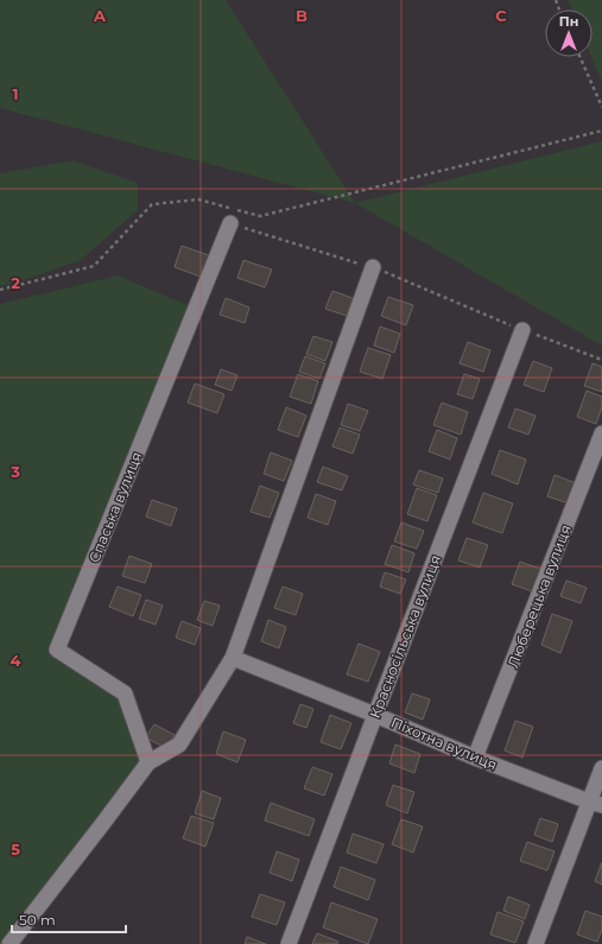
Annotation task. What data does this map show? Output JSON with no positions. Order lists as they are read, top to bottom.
{
  "streets": {
    "street": [
      "Спаська вулиця",
      "Люберецька вулиця",
      "Красносільська вулиця",
      "Піхотна вулиця"
    ]
  },
  "crossings": [
    ["Люберецька вулиця", "Піхотна вулиця"],
    ["Красносільська вулиця", "Піхотна вулиця"]
  ],
  "scale_bar": "50 m",
  "north": "top",
  "grid": {
    "columns": ["A", "B", "C"],
    "rows": [
      "1",
      "2",
      "3",
      "4",
      "5"
    ]
  }
}
